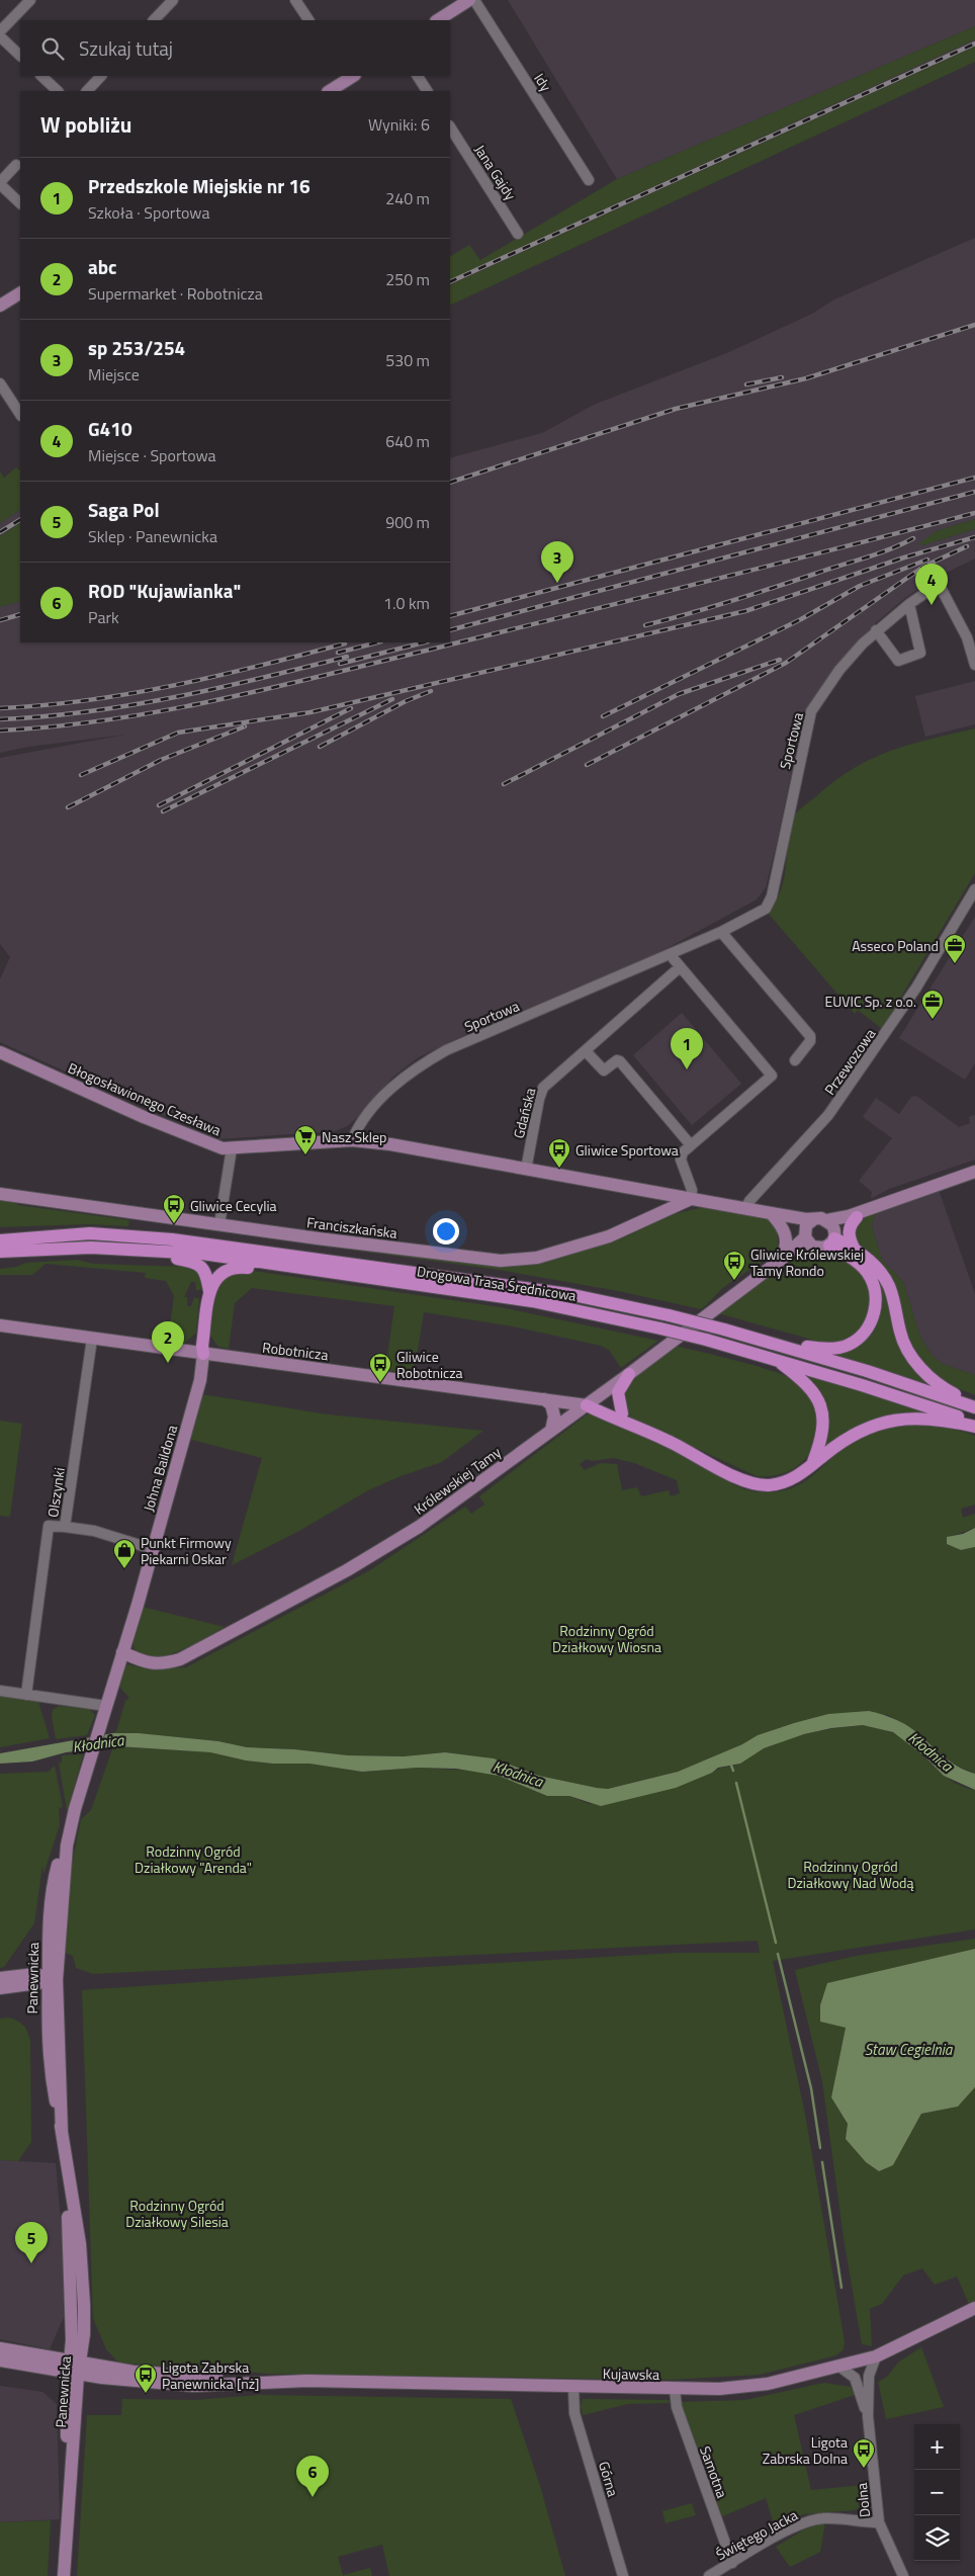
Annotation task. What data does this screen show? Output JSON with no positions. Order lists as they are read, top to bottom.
{
  "streets": {
    "main road": ["Drogowa Trasa Średnicowa"],
    "street": [
      "Idy",
      "Jana Gajdy",
      "Sportowa",
      "Przewozowa",
      "Błogosławionego Czesława",
      "Gdańska",
      "Franciszkańska",
      "Robotnicza",
      "Johna Baildona",
      "Królewskiej Tamy",
      "Olszynki",
      "Panewnicka",
      "Kujawska",
      "Samotna",
      "Górna",
      "Dolna",
      "Świętego Jacka"
    ]
  },
  "crossings": [
    ["Sportowa", "Błogosławionego Czesława"],
    ["Przewozowa", "Błogosławionego Czesława"],
    ["Błogosławionego Czesława", "Gdańska"],
    ["Błogosławionego Czesława", "Franciszkańska"],
    ["Błogosławionego Czesława", "Królewskiej Tamy"],
    ["Robotnicza", "Johna Baildona"],
    ["Robotnicza", "Królewskiej Tamy"],
    ["Robotnicza", "Olszynki"],
    ["Johna Baildona", "Królewskiej Tamy"],
    ["Johna Baildona", "Panewnicka"],
    ["Panewnicka", "Kujawska"],
    ["Kujawska", "Samotna"],
    ["Kujawska", "Górna"],
    ["Kujawska", "Dolna"],
    ["Samotna", "Świętego Jacka"],
    ["Dolna", "Świętego Jacka"]
  ],
  "water": ["Kłodnica", "Staw Cegielnia"],
  "parks": [
    "Rodzinny Ogród Działkowy Wiosna",
    "Rodzinny Ogród Działkowy \"Arenda\"",
    "Rodzinny Ogród Działkowy Nad Wodą",
    "Rodzinny Ogród Działkowy Silesia"
  ],
  "places": {
    "office": ["Asseco Poland", "EUVIC Sp. z o.o."],
    "supermarket": ["Nasz Sklep"],
    "bus stop": [
      "Gliwice Sportowa",
      "Gliwice Cecylia",
      "Gliwice Królewskiej Tamy Rondo",
      "Gliwice Robotnicza",
      "Ligota Zabrska Panewnicka [nż]",
      "Ligota Zabrska Dolna"
    ],
    "shop": ["Punkt Firmowy Piekarni Oskar"]
  },
  "page": {
    "search": "Szukaj tutaj",
    "heading": ["W pobliżu", "Wyniki: 6"],
    "list": [
      {
        "mark": "1",
        "name": "Przedszkole Miejskie nr 16",
        "note": "Szkoła · Sportowa",
        "value": "240 m"
      },
      {
        "mark": "2",
        "name": "abc",
        "note": "Supermarket · Robotnicza",
        "value": "250 m"
      },
      {
        "mark": "3",
        "name": "sp 253/254",
        "note": "Miejsce",
        "value": "530 m"
      },
      {
        "mark": "4",
        "name": "G410",
        "note": "Miejsce · Sportowa",
        "value": "640 m"
      },
      {
        "mark": "5",
        "name": "Saga Pol",
        "note": "Sklep · Panewnicka",
        "value": "900 m"
      },
      {
        "mark": "6",
        "name": "ROD \"Kujawianka\"",
        "note": "Park",
        "value": "1.0 km"
      }
    ],
    "pins": [
      "3",
      "4",
      "1",
      "2",
      "5",
      "6"
    ],
    "map_buttons": ["+", "−"]
  }
}
